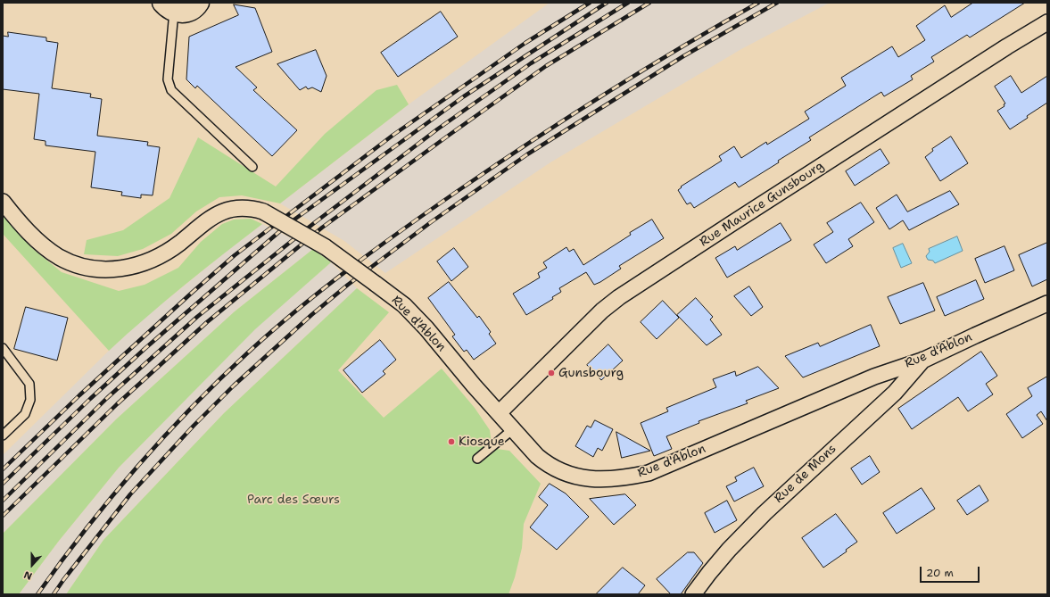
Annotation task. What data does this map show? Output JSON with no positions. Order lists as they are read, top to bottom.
{
  "streets": {
    "street": ["Rue Maurice Gunsbourg", "Rue d'Ablon", "Rue de Mons"]
  },
  "crossings": [
    ["Rue Maurice Gunsbourg", "Rue d'Ablon"],
    ["Rue d'Ablon", "Rue de Mons"]
  ],
  "parks": ["Parc des Sœurs"],
  "places": ["Gunsbourg", "Kiosque"],
  "scale_bar": "20 m",
  "north": "bottom"
}
